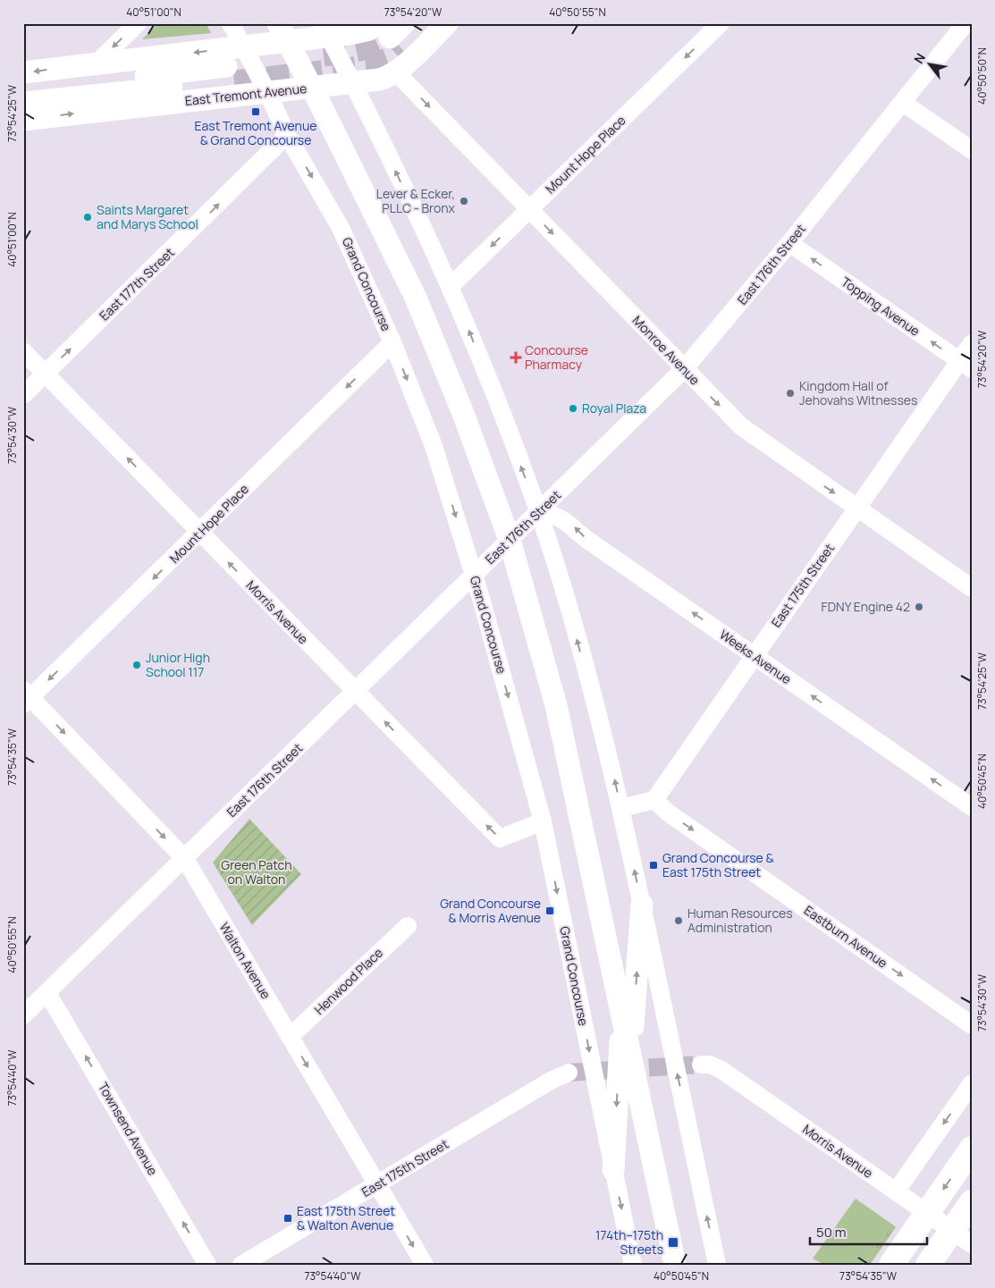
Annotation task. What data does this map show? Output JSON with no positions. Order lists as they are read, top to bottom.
{
  "streets": {
    "main road": ["East Tremont Avenue"],
    "street": [
      "Mount Hope Place",
      "East 176th Street",
      "East 177th Street",
      "Grand Concourse",
      "Topping Avenue",
      "Monroe Avenue",
      "East 175th Street",
      "Morris Avenue",
      "Weeks Avenue",
      "Eastburn Avenue",
      "Walton Avenue",
      "Henwood Place",
      "Townsend Avenue"
    ]
  },
  "crossings": [
    ["East Tremont Avenue", "Grand Concourse"],
    ["East Tremont Avenue", "Monroe Avenue"],
    ["Mount Hope Place", "Grand Concourse"],
    ["Mount Hope Place", "Monroe Avenue"],
    ["Mount Hope Place", "Morris Avenue"],
    ["Mount Hope Place", "Walton Avenue"],
    ["East 176th Street", "Grand Concourse"],
    ["East 176th Street", "Topping Avenue"],
    ["East 176th Street", "Monroe Avenue"],
    ["East 176th Street", "Morris Avenue"],
    ["East 176th Street", "Weeks Avenue"],
    ["East 176th Street", "Walton Avenue"],
    ["East 176th Street", "Townsend Avenue"],
    ["East 177th Street", "Grand Concourse"],
    ["East 177th Street", "Morris Avenue"],
    ["Grand Concourse", "Morris Avenue"],
    ["Topping Avenue", "East 175th Street"],
    ["Monroe Avenue", "East 175th Street"],
    ["East 175th Street", "Weeks Avenue"],
    ["East 175th Street", "Eastburn Avenue"],
    ["East 175th Street", "Walton Avenue"],
    ["Walton Avenue", "Henwood Place"]
  ],
  "one_way": [
    "Mount Hope Place",
    "East 177th Street",
    "Topping Avenue",
    "Morris Avenue",
    "Weeks Avenue",
    "Eastburn Avenue",
    "Walton Avenue",
    "Townsend Avenue"
  ],
  "parks": ["Green Patch on Walton"],
  "places": {
    "transit": [
      "East Tremont Avenue & Grand Concourse",
      "Grand Concourse & East 175th Street",
      "Grand Concourse & Morris Avenue",
      "East 175th Street & Walton Avenue",
      "174th–175th Streets"
    ],
    "other": [
      "Lever & Ecker, PLLC - Bronx",
      "Saints Margaret and Marys School",
      "Kingdom Hall of Jehovahs Witnesses",
      "Royal Plaza",
      "FDNY Engine 42",
      "Junior High School 117",
      "Human Resources Administration"
    ],
    "health": ["Concourse Pharmacy"]
  },
  "scale_bar": "50 m",
  "north": "top left",
  "coordinates": [
    "40°51'00\"N",
    "73°54'20\"W",
    "40°50'55\"N",
    "40°50'50\"N",
    "73°54'25\"W",
    "73°54'30\"W",
    "73°54'35\"W",
    "40°50'45\"N",
    "73°54'40\"W"
  ]
}
